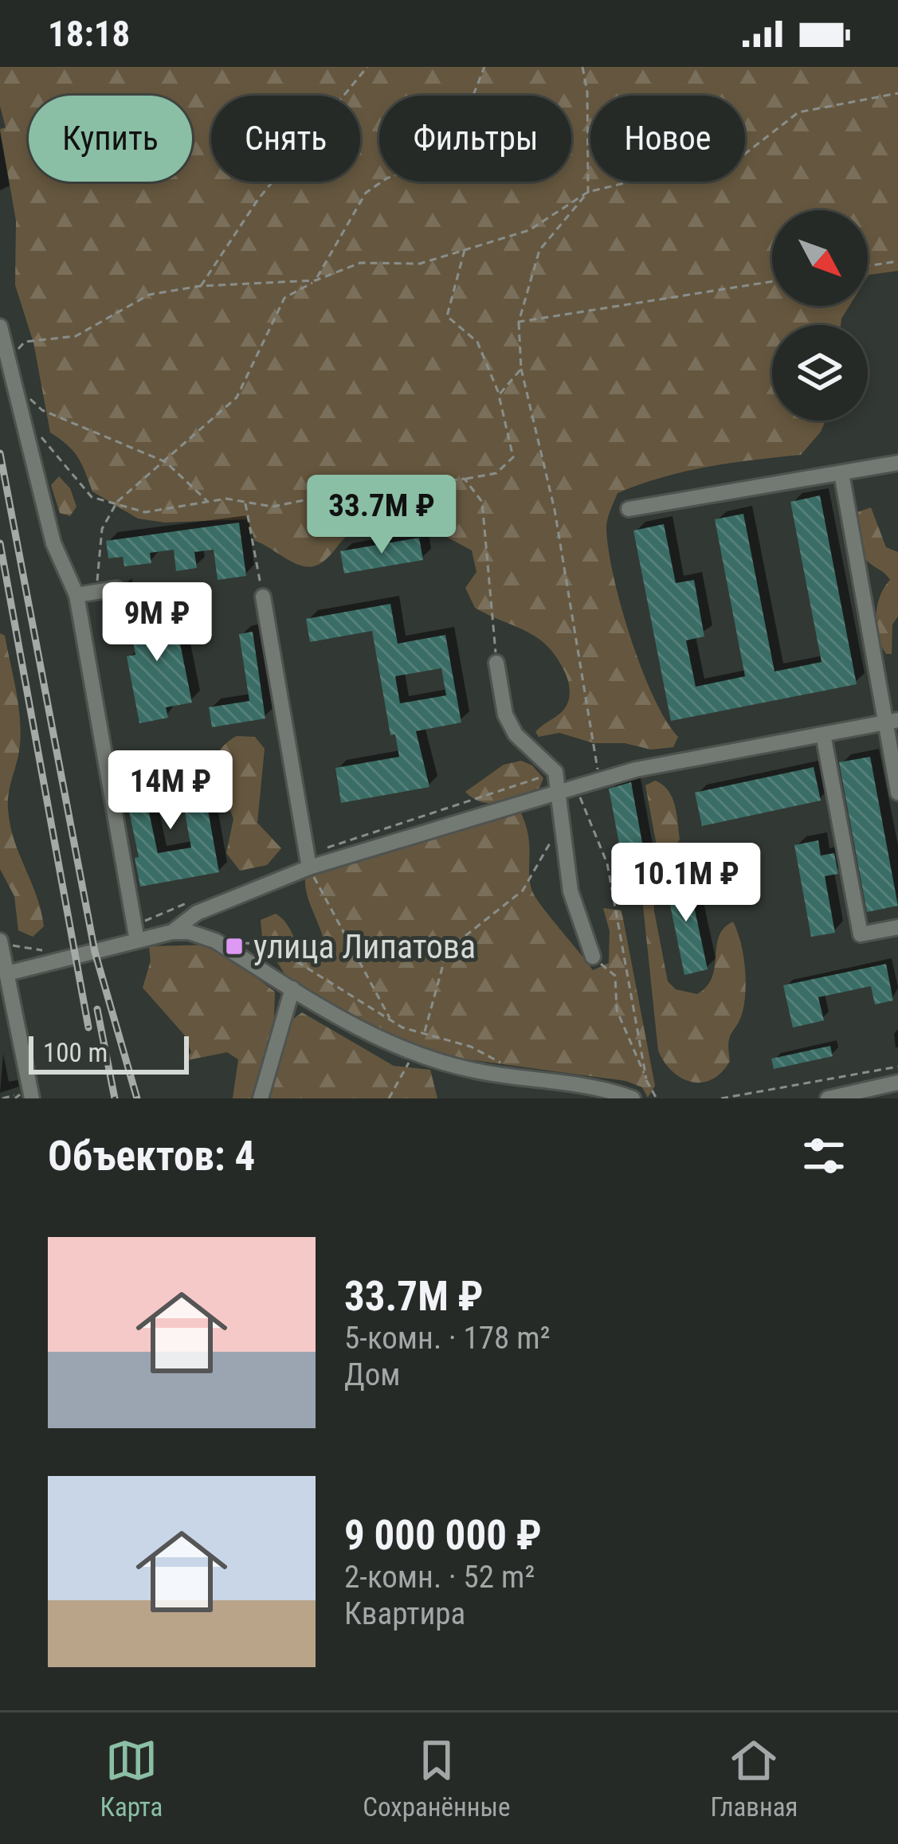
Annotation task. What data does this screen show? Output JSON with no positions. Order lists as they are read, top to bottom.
{
  "places": {
    "transit": ["улица Липатова"]
  },
  "scale_bar": "100 m",
  "north": "bottom right",
  "page": {
    "status": "18:18",
    "chip": [
      "Купить",
      "Снять",
      "Фильтры",
      "Новое"
    ],
    "price": [
      "33.7M ₽",
      "9M ₽",
      "14M ₽",
      "10.1M ₽"
    ],
    "scale": "100 m",
    "heading": "Объектов: 4",
    "list": [
      {
        "name": "33.7M ₽",
        "note": "5-комн. · 178 m² · Дом"
      },
      {
        "name": "9 000 000 ₽",
        "note": "2-комн. · 52 m² · Квартира"
      }
    ],
    "tabs": ["Карта", "Сохранённые", "Главная"]
  }
}
